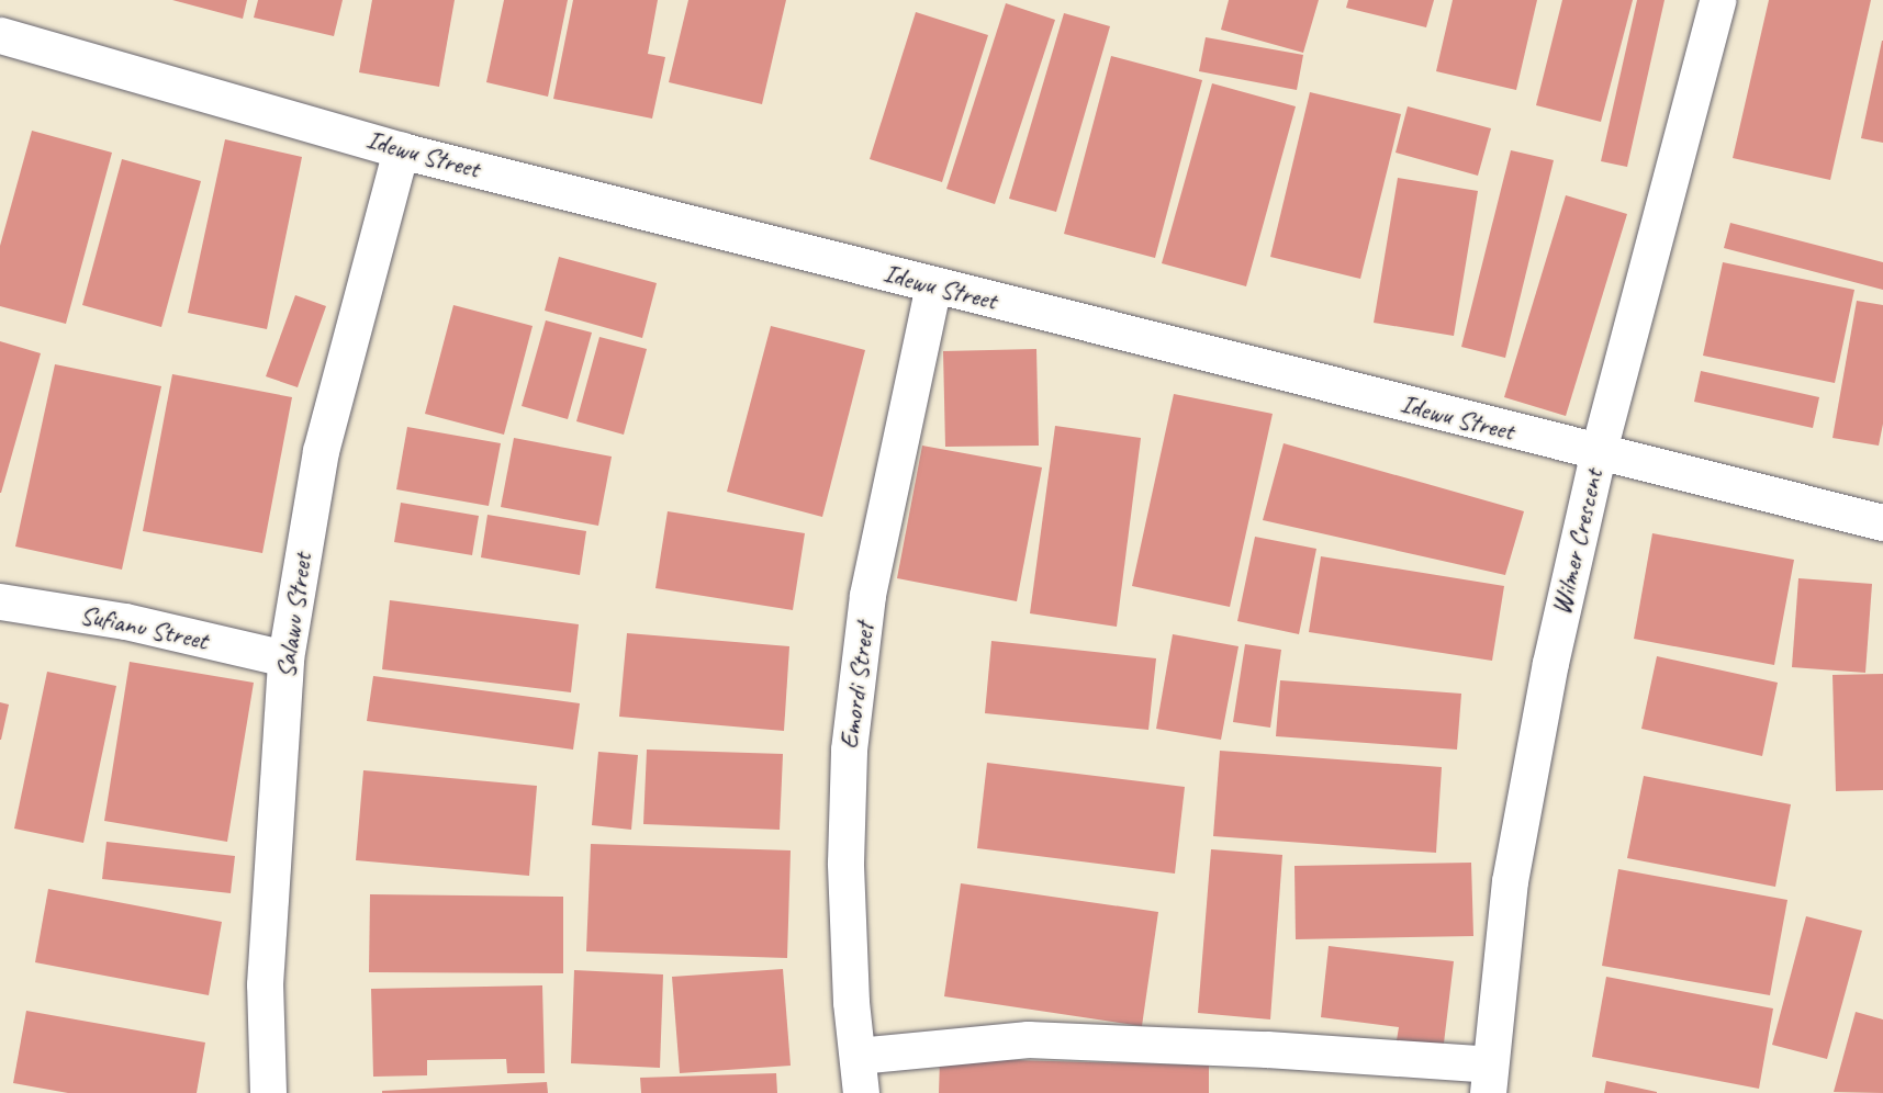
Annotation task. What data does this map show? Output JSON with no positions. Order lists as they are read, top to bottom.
{
  "streets": {
    "street": [
      "Idewu Street",
      "Wilmer Crescent",
      "Salawu Street",
      "Sufianu Street",
      "Emordi Street"
    ]
  },
  "crossings": [
    ["Idewu Street", "Wilmer Crescent"],
    ["Idewu Street", "Salawu Street"],
    ["Idewu Street", "Emordi Street"],
    ["Salawu Street", "Sufianu Street"]
  ]
}
